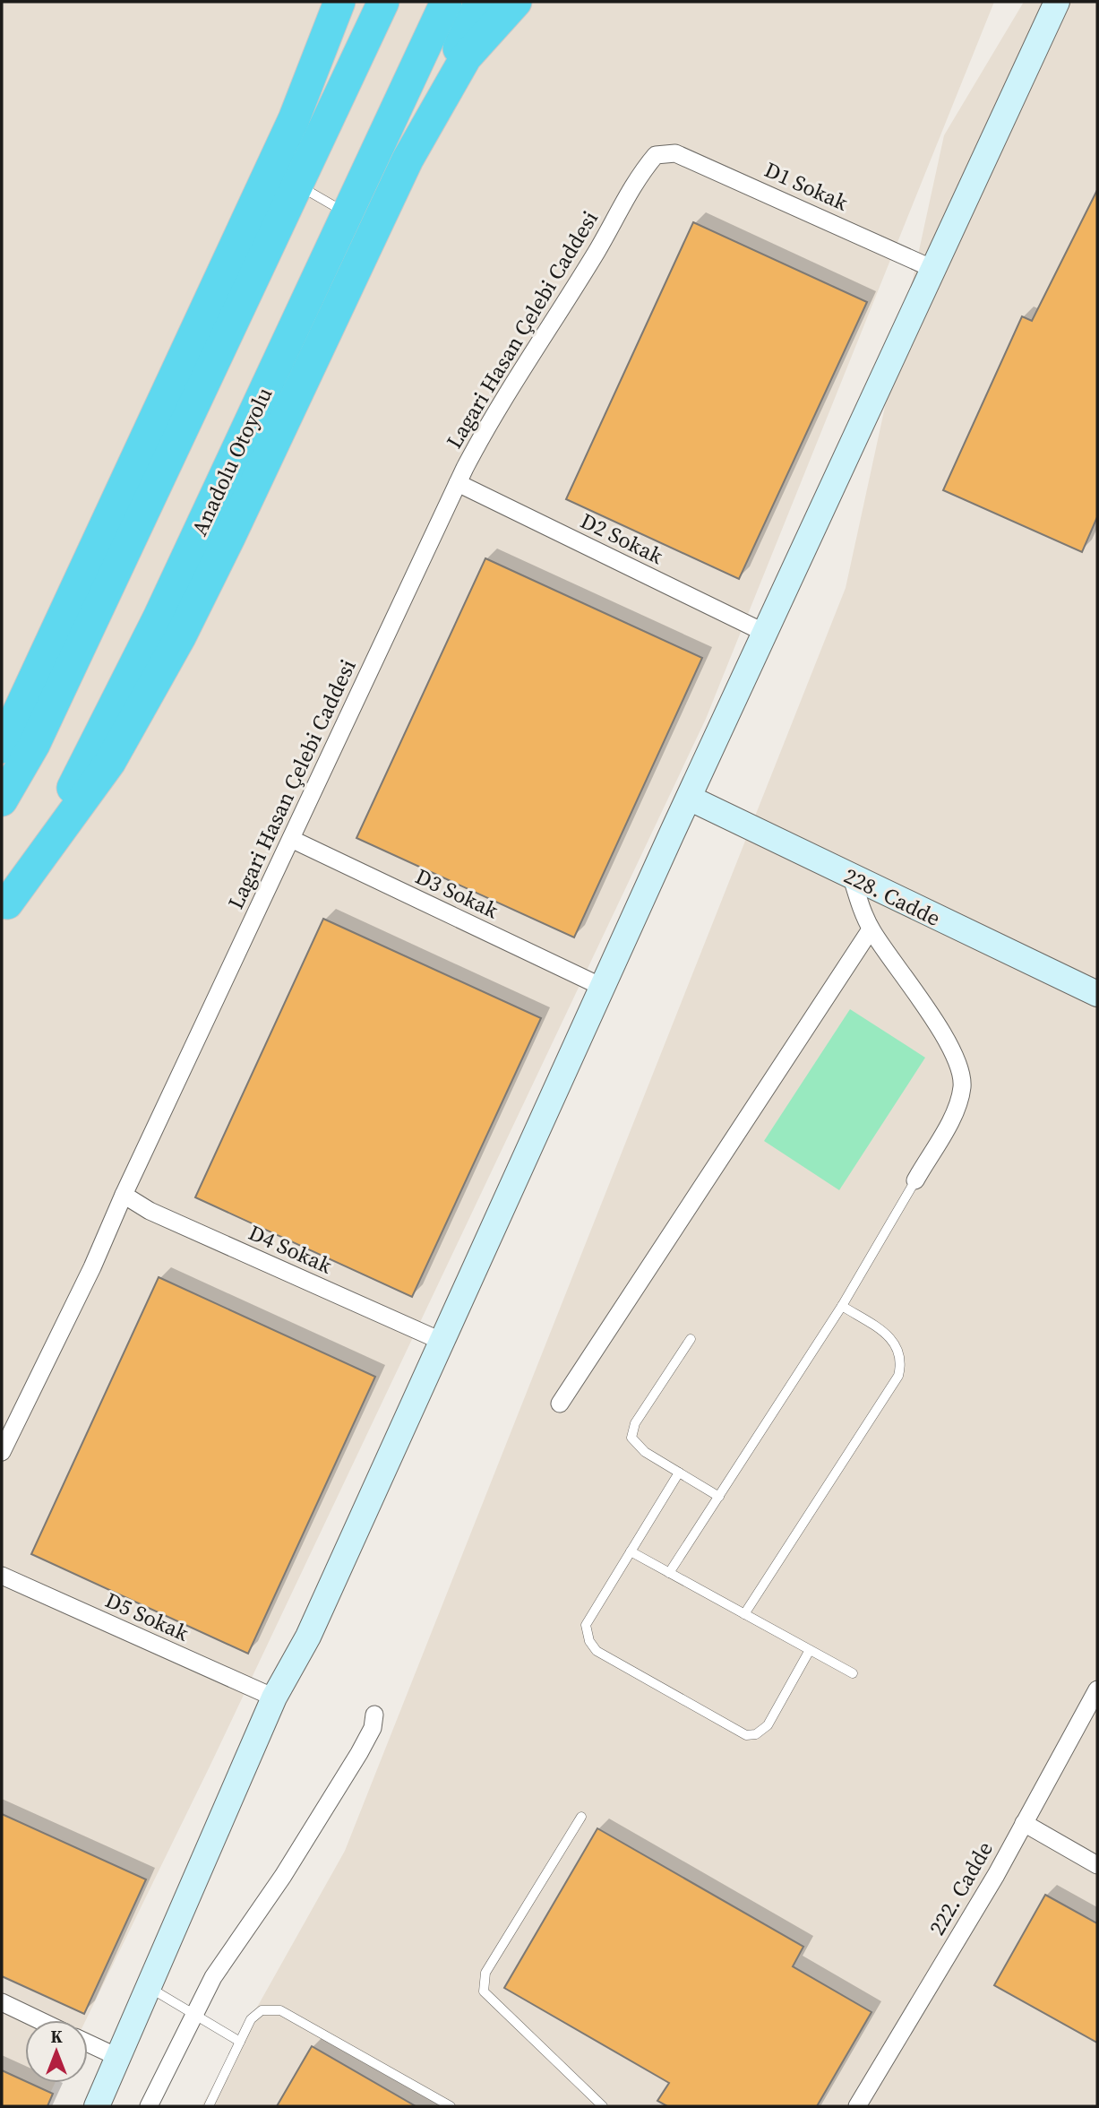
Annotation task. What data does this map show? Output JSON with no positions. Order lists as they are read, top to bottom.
{
  "streets": {
    "highway": ["Anadolu Otoyolu"],
    "street": [
      "D1 Sokak",
      "Lagari Hasan Çelebi Caddesi",
      "D2 Sokak",
      "D3 Sokak",
      "228. Cadde",
      "D4 Sokak",
      "D5 Sokak",
      "222. Cadde"
    ]
  },
  "crossings": [
    ["D1 Sokak", "Lagari Hasan Çelebi Caddesi"],
    ["Lagari Hasan Çelebi Caddesi", "D2 Sokak"],
    ["Lagari Hasan Çelebi Caddesi", "D3 Sokak"],
    ["Lagari Hasan Çelebi Caddesi", "D4 Sokak"]
  ],
  "north": "top"
}
